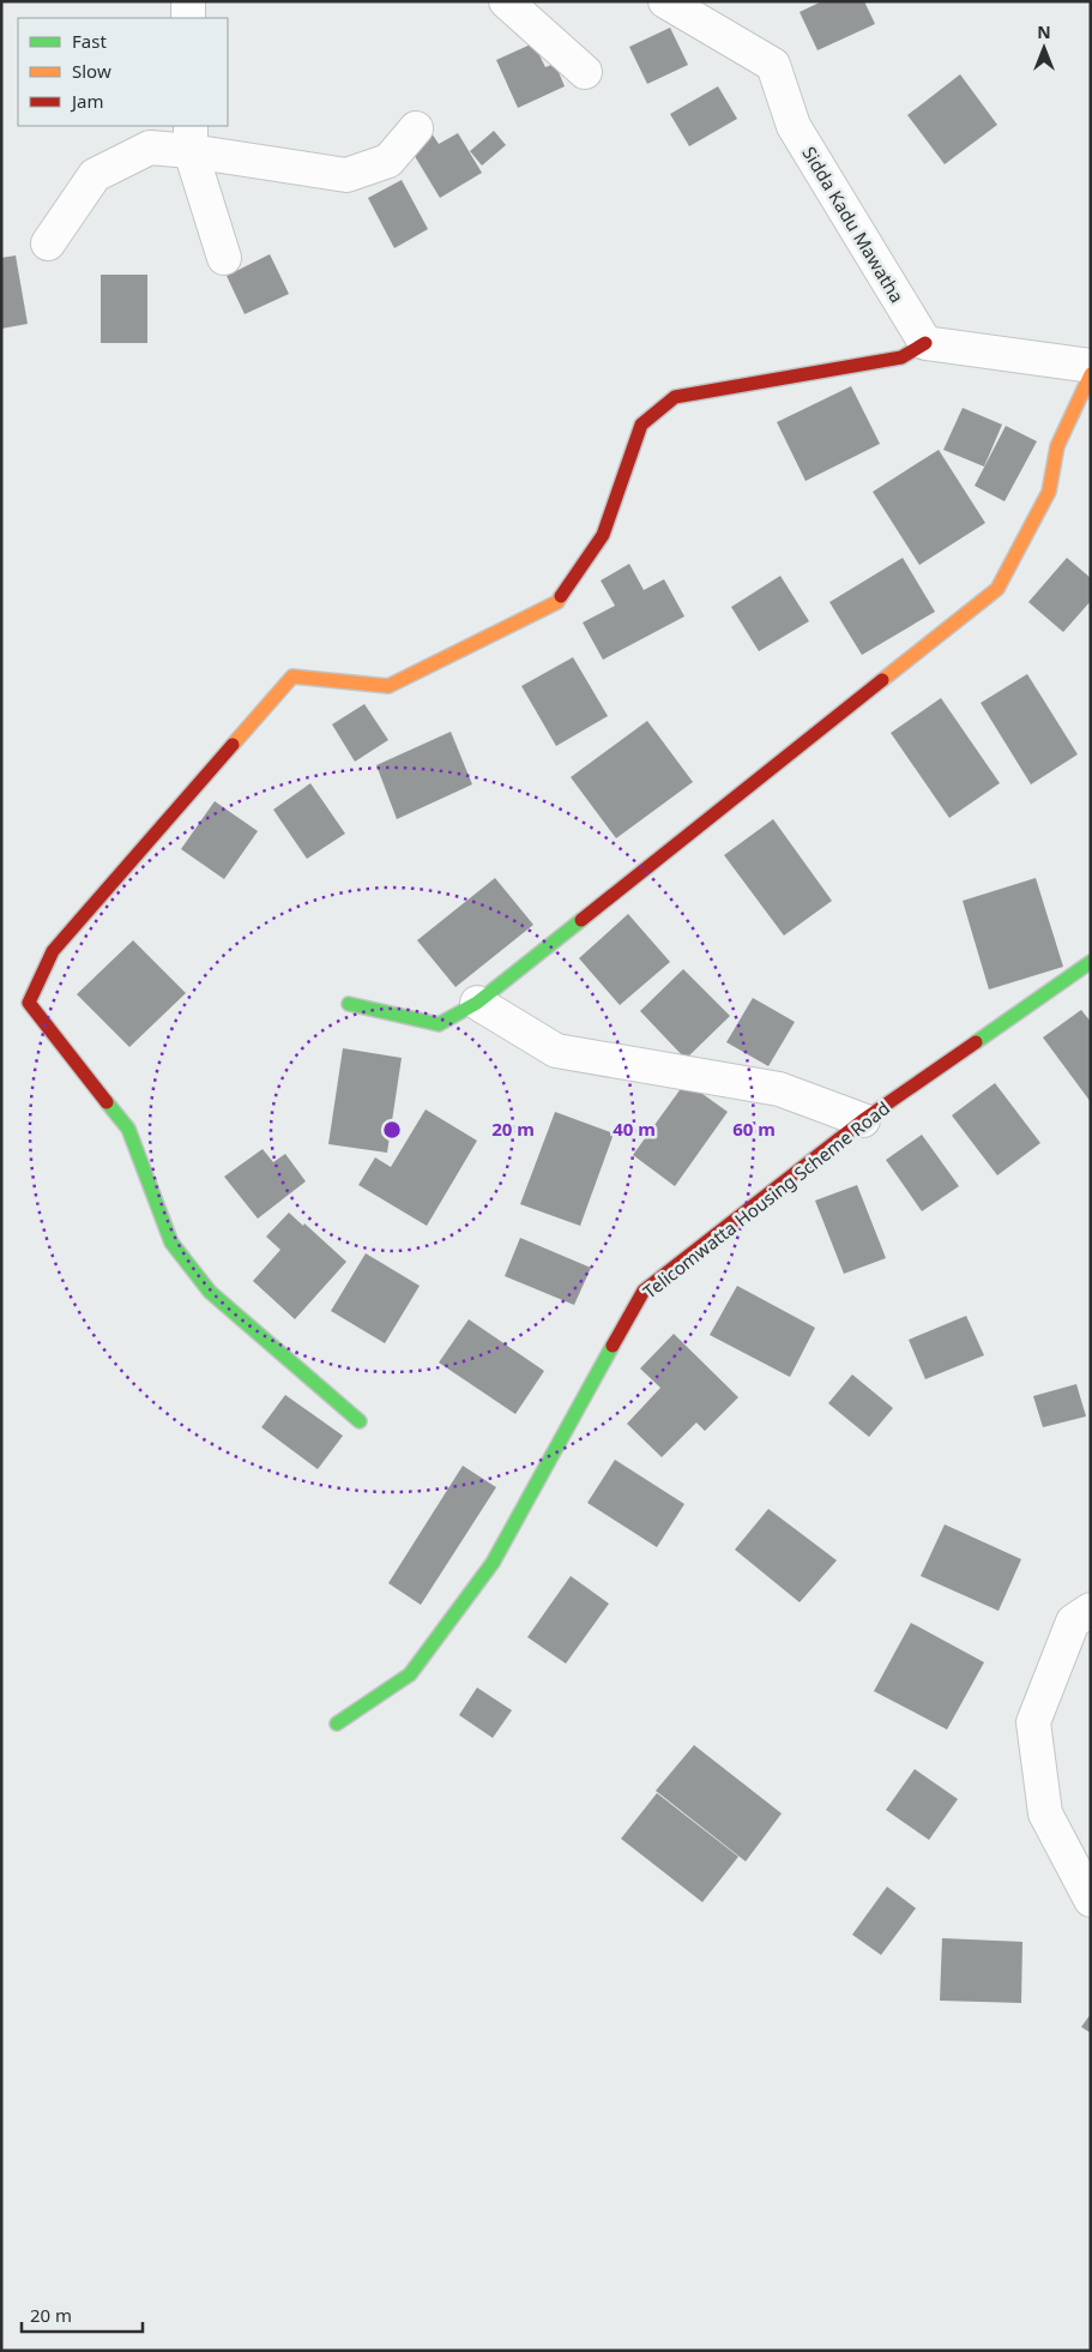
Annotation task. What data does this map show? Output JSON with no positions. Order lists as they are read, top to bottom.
{
  "streets": {
    "street": ["Sidda Kadu Mawatha", "Telicomwatta Housing Scheme Road"]
  },
  "legend": ["Fast", "Slow", "Jam"],
  "scale_bar": "20 m",
  "north": "top",
  "rings": ["20 m", "40 m", "60 m"]
}
